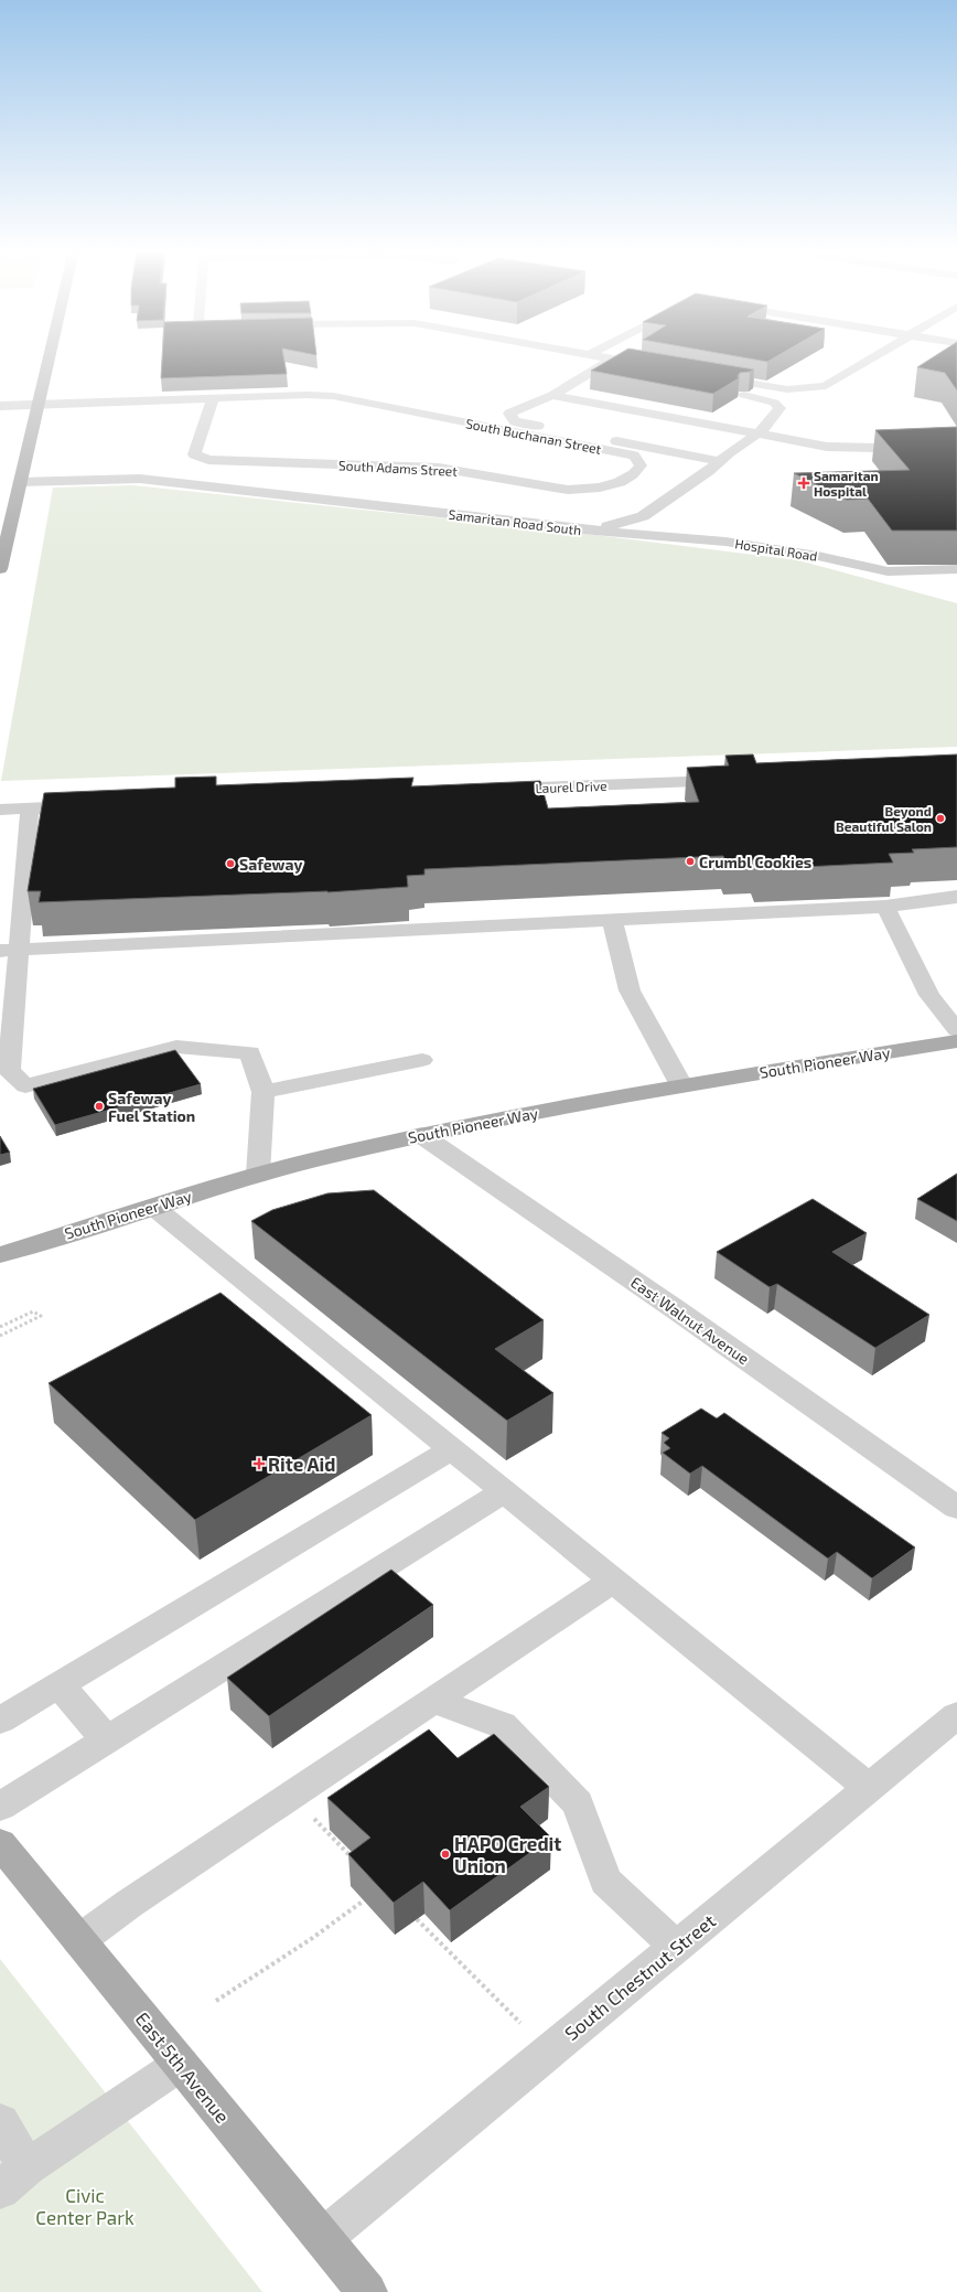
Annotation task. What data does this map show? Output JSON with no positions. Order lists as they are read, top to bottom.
{
  "streets": {
    "main road": ["South Pioneer Way", "East 5th Avenue"],
    "street": [
      "South Buchanan Street",
      "South Adams Street",
      "Samaritan Road South",
      "Hospital Road",
      "Laurel Drive",
      "East Walnut Avenue",
      "South Chestnut Street"
    ]
  },
  "crossings": [
    ["South Buchanan Street", "South Adams Street"],
    ["Samaritan Road South", "Hospital Road"],
    ["South Pioneer Way", "East Walnut Avenue"],
    ["South Chestnut Street", "East 5th Avenue"]
  ],
  "parks": ["Civic Center Park"],
  "places": {
    "health": ["Samaritan Hospital", "Rite Aid"],
    "other": [
      "Beyond Beautiful Salon",
      "Crumbl Cookies",
      "Safeway",
      "Safeway Fuel Station",
      "HAPO Credit Union"
    ]
  }
}
